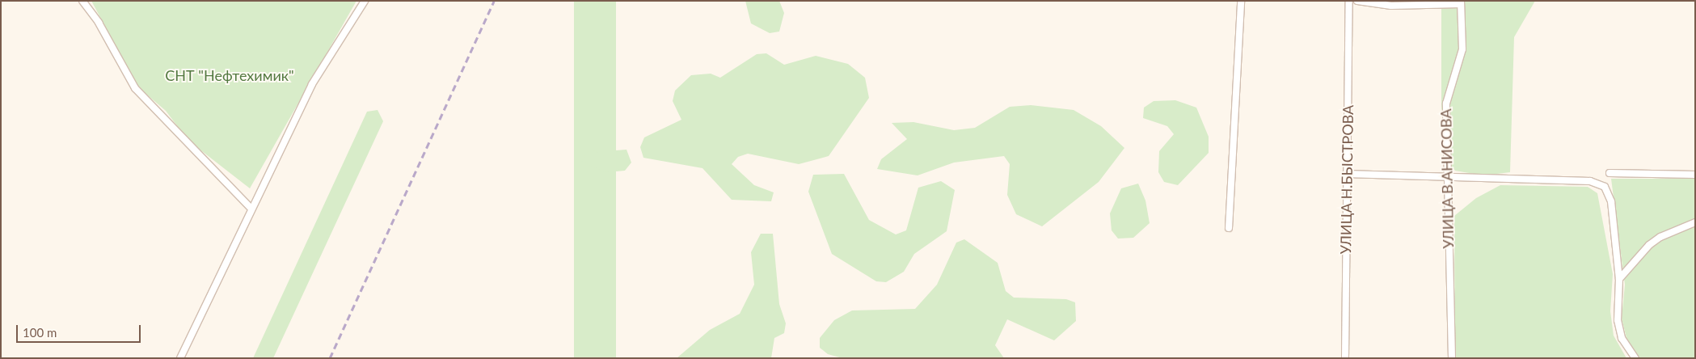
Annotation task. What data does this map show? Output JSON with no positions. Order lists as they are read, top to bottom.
{
  "streets": {
    "street": ["УЛИЦА В.АНИСОВА", "УЛИЦА Н.БЫСТРОВА"]
  },
  "parks": ["СНТ \"Нефтехимик\""],
  "scale_bar": "100 m"
}
